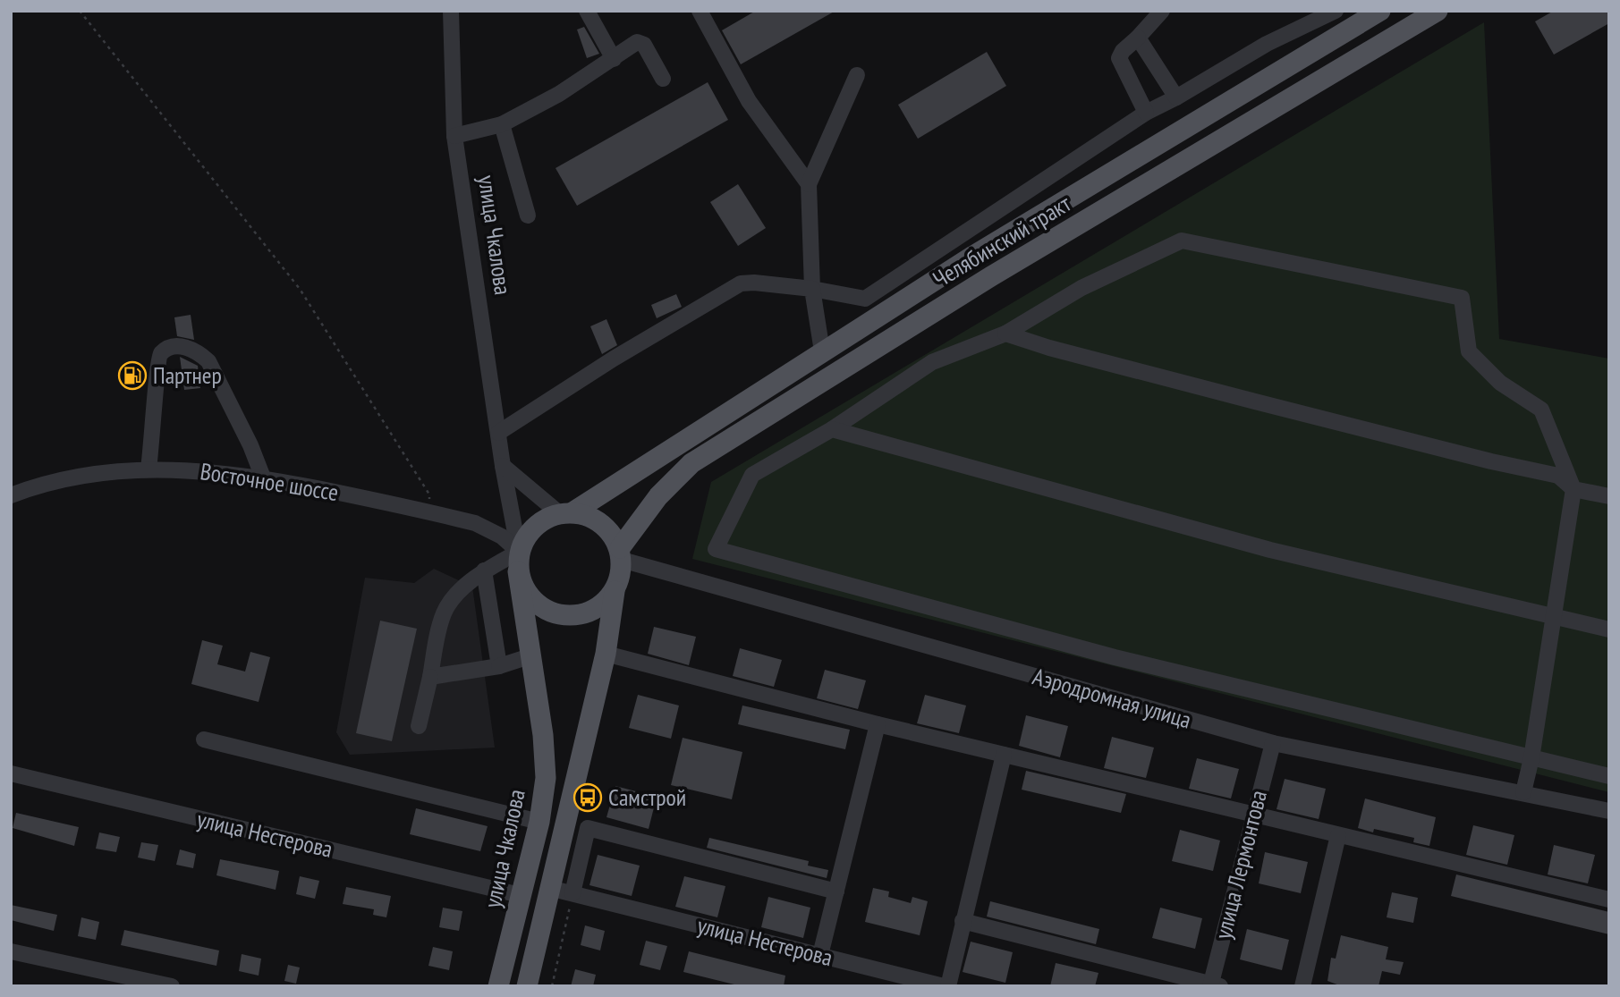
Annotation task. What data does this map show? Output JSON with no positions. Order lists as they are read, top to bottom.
{
  "streets": {
    "main road": ["улица Чкалова", "Челябинский тракт"],
    "street": [
      "Восточное шоссе",
      "Аэродромная улица",
      "улица Нестерова",
      "улица Лермонтова"
    ]
  },
  "crossings": [
    ["улица Чкалова", "Челябинский тракт"],
    ["улица Чкалова", "Восточное шоссе"],
    ["улица Чкалова", "Аэродромная улица"],
    ["улица Чкалова", "улица Нестерова"],
    ["Челябинский тракт", "Восточное шоссе"],
    ["Челябинский тракт", "Аэродромная улица"],
    ["Восточное шоссе", "Аэродромная улица"],
    ["Аэродромная улица", "улица Лермонтова"]
  ],
  "places": {
    "fuel station": ["Партнер"],
    "bus stop": ["Самстрой"]
  }
}
